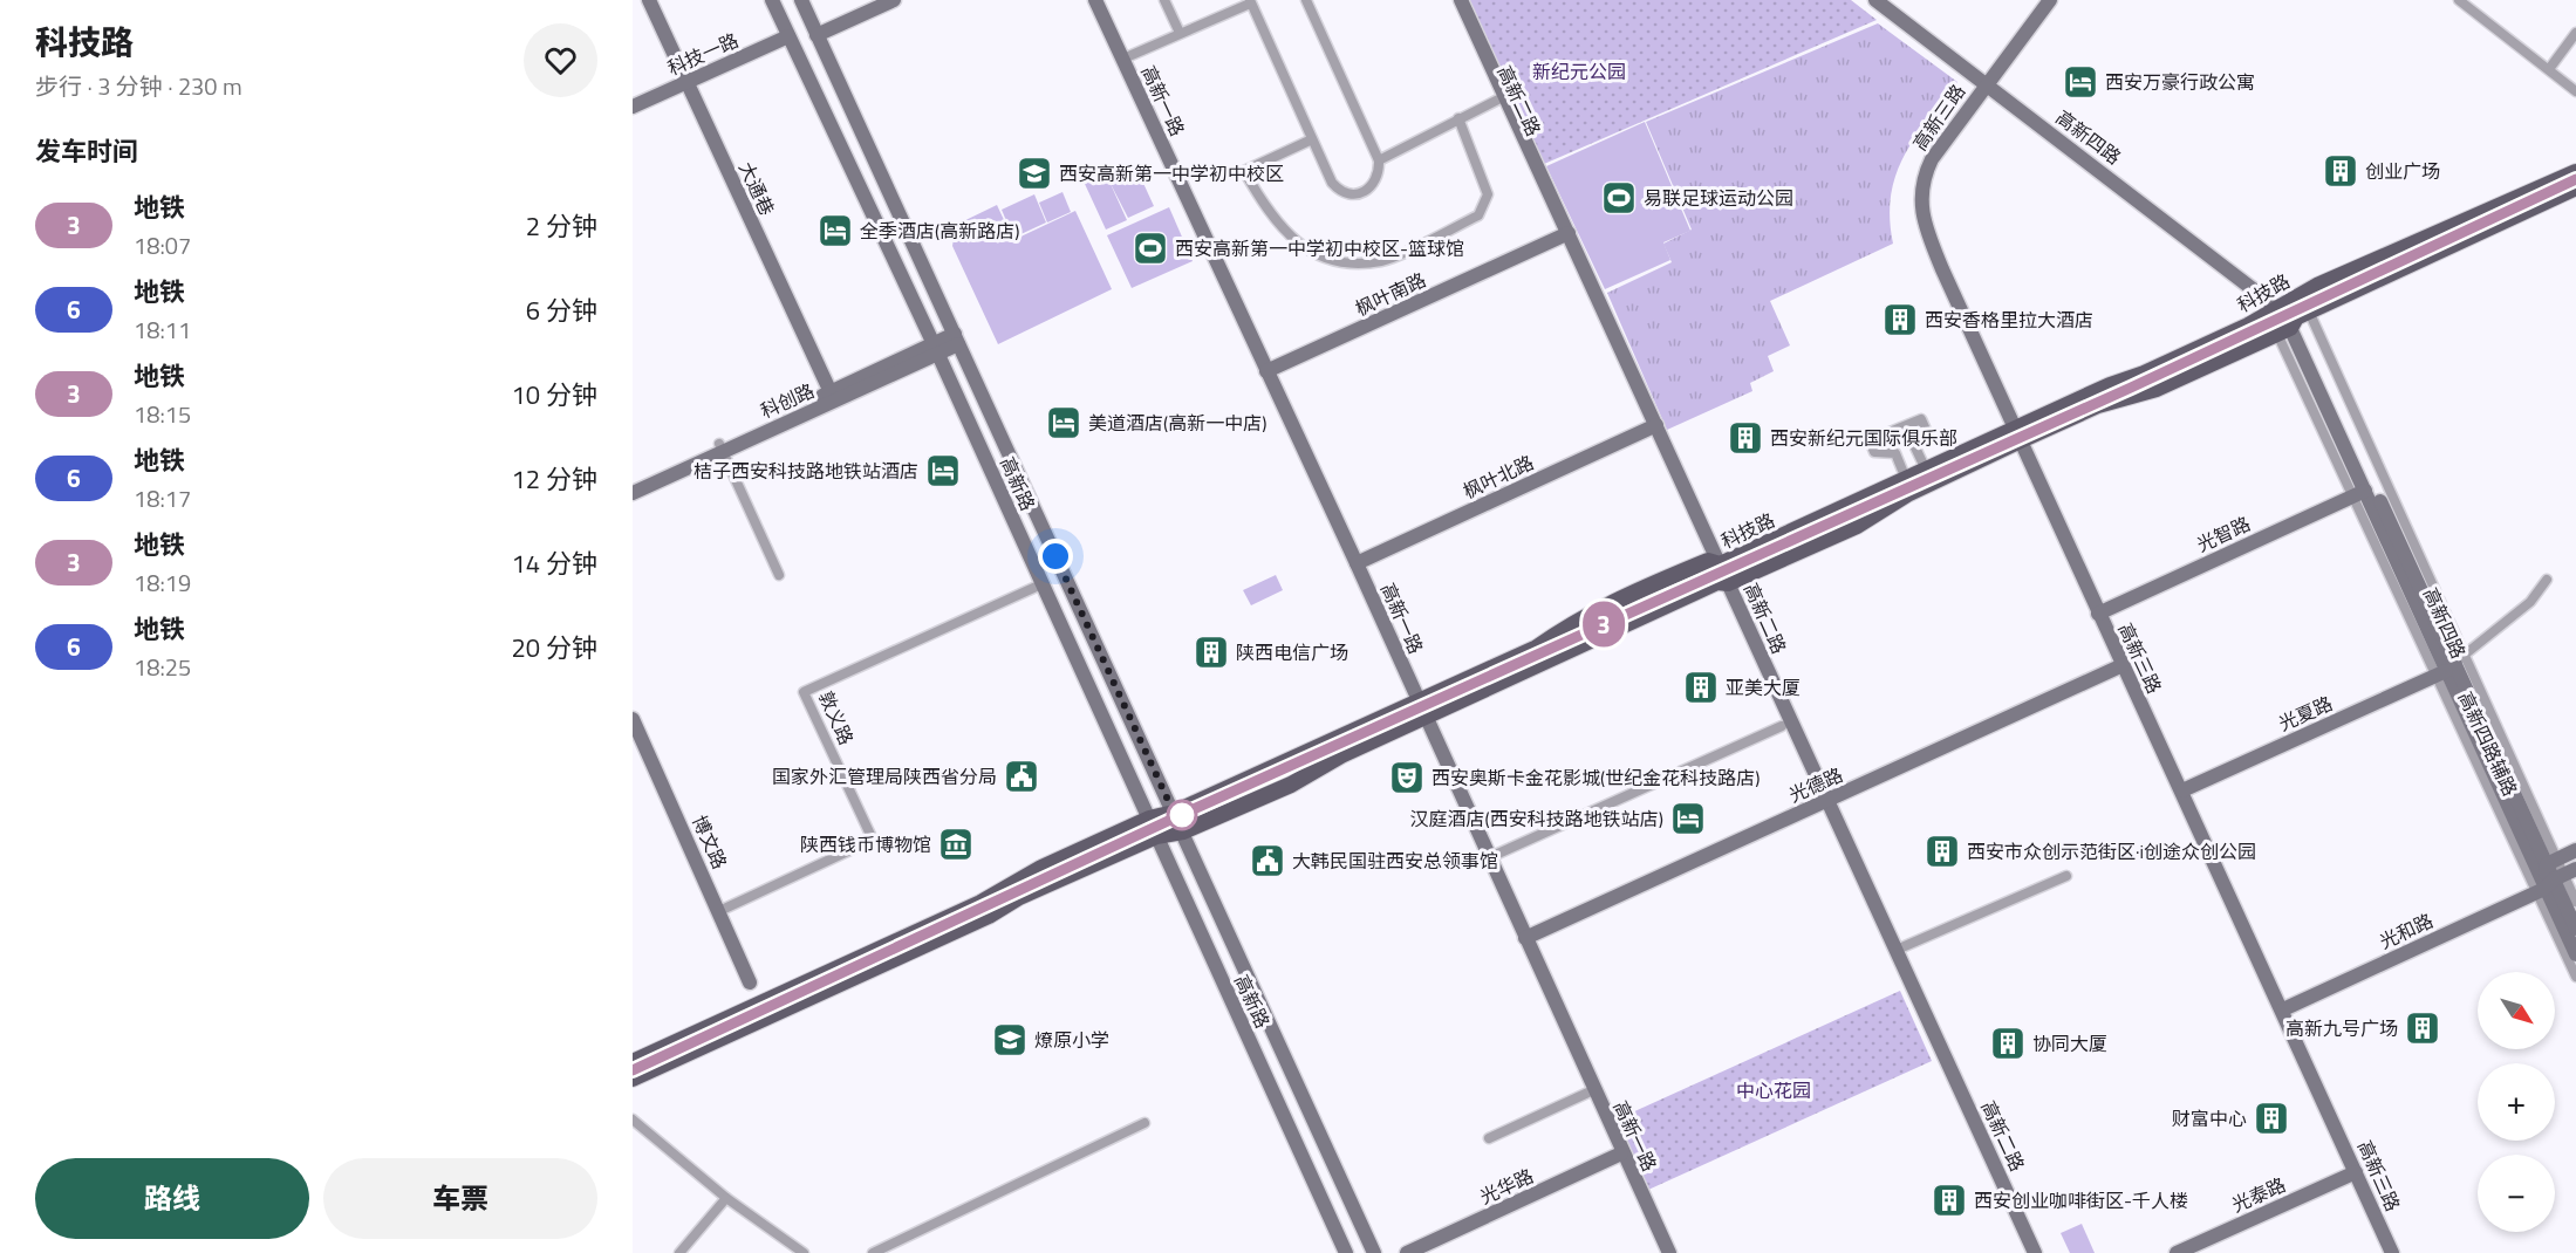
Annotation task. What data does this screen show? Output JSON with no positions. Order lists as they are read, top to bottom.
{
  "streets": {
    "main road": ["科技路"],
    "street": [
      "科技一路",
      "高新一路",
      "高新二路",
      "高新三路",
      "高新四路",
      "大通巷",
      "枫叶南路",
      "科创路",
      "枫叶北路",
      "高新路",
      "光智路",
      "光夏路",
      "敦义路",
      "光德路",
      "博文路",
      "光和路",
      "光华路",
      "光泰路"
    ]
  },
  "crossings": [
    ["科技一路", "大通巷"],
    ["科技一路", "高新路"],
    ["高新一路", "科技路"],
    ["高新一路", "枫叶南路"],
    ["高新一路", "枫叶北路"],
    ["高新一路", "光德路"],
    ["高新一路", "光华路"],
    ["高新二路", "科技路"],
    ["高新二路", "枫叶南路"],
    ["高新二路", "枫叶北路"],
    ["高新二路", "光德路"],
    ["高新三路", "高新四路"],
    ["高新三路", "科技路"],
    ["高新三路", "光智路"],
    ["高新三路", "光夏路"],
    ["高新三路", "光德路"],
    ["高新三路", "光和路"],
    ["高新三路", "光泰路"],
    ["高新四路", "科技路"],
    ["高新四路", "光智路"],
    ["高新四路", "光夏路"],
    ["高新四路", "光和路"],
    ["大通巷", "科创路"],
    ["科技路", "高新路"],
    ["科创路", "高新路"],
    ["高新路", "敦义路"],
    ["敦义路", "博文路"]
  ],
  "parks": ["新纪元公园", "中心花园"],
  "places": {
    "hotel": [
      "西安万豪行政公寓",
      "全季酒店(高新路店)",
      "美道酒店(高新一中店)",
      "桔子西安科技路地铁站酒店",
      "汉庭酒店(西安科技路地铁站店)"
    ],
    "building": [
      "创业广场",
      "西安香格里拉大酒店",
      "西安新纪元国际俱乐部",
      "陕西电信广场",
      "亚美大厦",
      "西安市众创示范街区·i创途众创公园",
      "高新九号广场",
      "协同大厦",
      "财富中心",
      "西安创业咖啡街区-千人楼"
    ],
    "school or university": ["西安高新第一中学初中校区", "燎原小学"],
    "sports": ["易联足球运动公园", "西安高新第一中学初中校区-篮球馆"],
    "public building": ["国家外汇管理局陕西省分局", "大韩民国驻西安总领事馆"],
    "theatre": ["西安奥斯卡金花影城(世纪金花科技路店)"],
    "museum": ["陕西钱币博物馆"]
  },
  "lines": ["metro line 3"],
  "north": "bottom right",
  "page": {
    "heading": [
      ["科技路", "步行 · 3 分钟 · 230 m"],
      "发车时间"
    ],
    "on_map": "3",
    "list": [
      {
        "mark": "3",
        "name": "地铁",
        "note": "18:07",
        "value": "2 分钟"
      },
      {
        "mark": "6",
        "name": "地铁",
        "note": "18:11",
        "value": "6 分钟"
      },
      {
        "mark": "3",
        "name": "地铁",
        "note": "18:15",
        "value": "10 分钟"
      },
      {
        "mark": "6",
        "name": "地铁",
        "note": "18:17",
        "value": "12 分钟"
      },
      {
        "mark": "3",
        "name": "地铁",
        "note": "18:19",
        "value": "14 分钟"
      },
      {
        "mark": "6",
        "name": "地铁",
        "note": "18:25",
        "value": "20 分钟"
      }
    ],
    "map_buttons": ["+", "−"],
    "buttons": ["路线", "车票"]
  }
}
